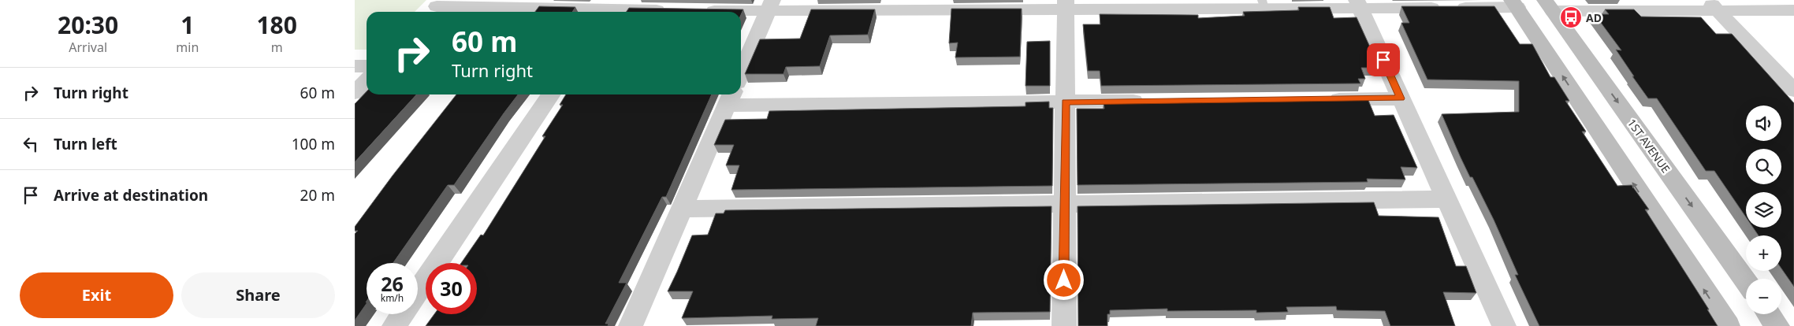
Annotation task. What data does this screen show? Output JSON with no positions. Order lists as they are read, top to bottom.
{
  "streets": {
    "main road": ["1ST AVENUE"]
  },
  "places": {
    "bus stop": ["AD"]
  },
  "page": {
    "eta": [
      "20:30",
      "Arrival",
      "1",
      "min",
      "180",
      "m"
    ],
    "turn": ["60 m", "Turn right"],
    "list": [
      {
        "name": "Turn right",
        "value": "60 m"
      },
      {
        "name": "Turn left",
        "value": "100 m"
      },
      {
        "name": "Arrive at destination",
        "value": "20 m"
      }
    ],
    "map_buttons": ["+", "−"],
    "speed": "26 km/h",
    "limit": "30",
    "buttons": ["Exit", "Share"]
  }
}
